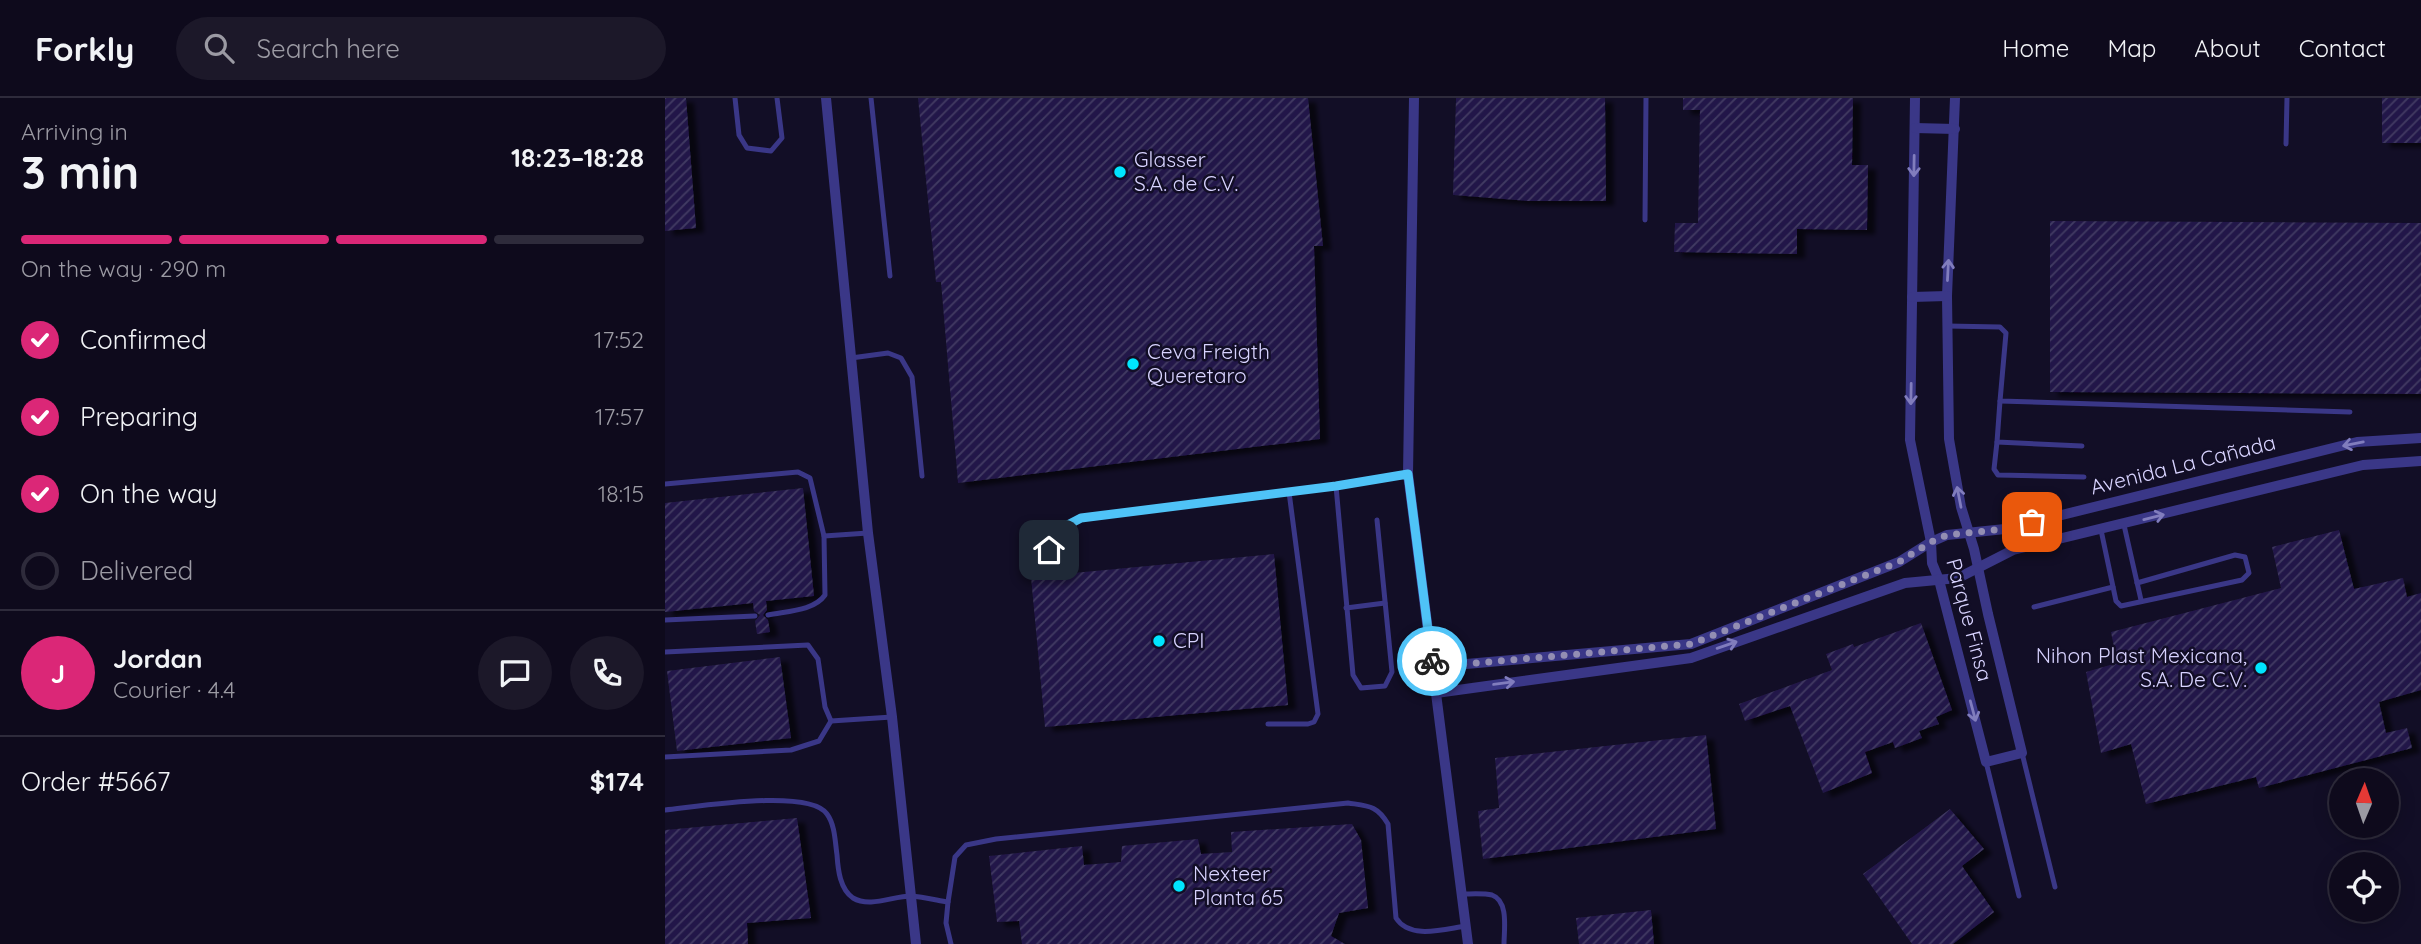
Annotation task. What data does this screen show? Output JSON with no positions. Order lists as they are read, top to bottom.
{
  "streets": {
    "street": ["Avenida La Cañada", "Parque Finsa"]
  },
  "crossings": [
    ["Avenida La Cañada", "Parque Finsa"]
  ],
  "places": [
    "Glasser S.A. de C.V.",
    "Ceva Freigth Queretaro",
    "CPI",
    "Nihon Plast Mexicana, S.A. De C.V.",
    "Nexteer Planta 65"
  ],
  "north": "top",
  "page": {
    "header": "Forkly",
    "search": "Search here",
    "nav": [
      "Home",
      "Map",
      "About",
      "Contact"
    ],
    "heading": ["3 min", "Arriving in", "18:23–18:28"],
    "panel": [
      "Jordan",
      "Courier · 4.4",
      "Order #5667",
      "$174"
    ],
    "bar": "On the way · 290 m",
    "list": [
      ["Confirmed", "17:52"],
      ["Preparing", "17:57"],
      ["On the way", "18:15"],
      "Delivered"
    ],
    "round": "J"
  }
}
